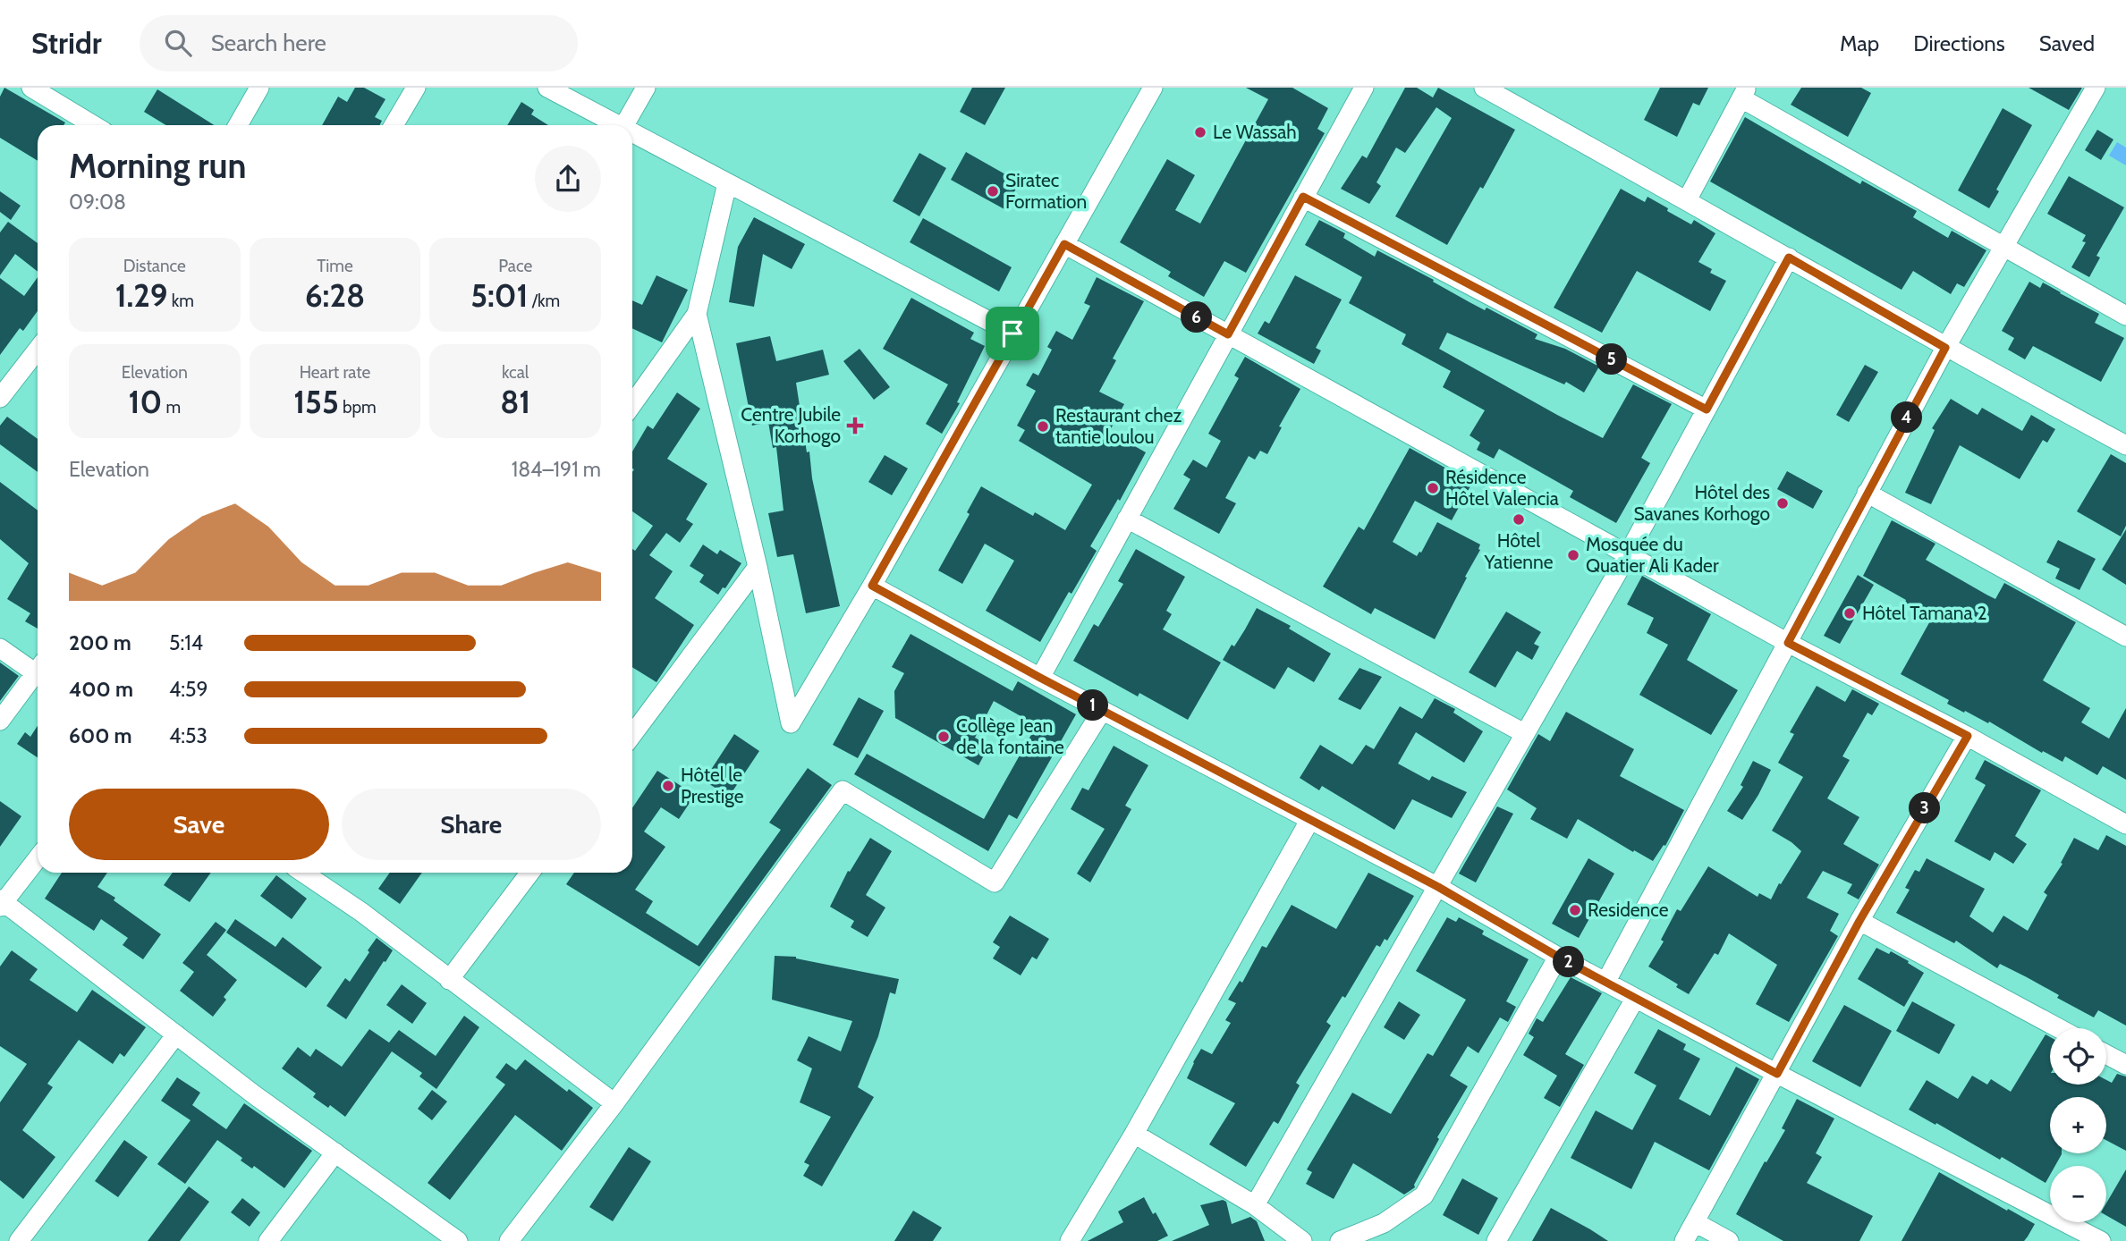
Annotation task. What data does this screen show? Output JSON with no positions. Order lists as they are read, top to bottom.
{
  "places": {
    "other": [
      "Le Wassah",
      "Siratec Formation",
      "Restaurant chez tantie loulou",
      "Résidence Hôtel Valencia",
      "Hôtel des Savanes Korhogo",
      "Hôtel Yatienne",
      "Mosquée du Quatier Ali Kader",
      "Hôtel Tamana 2",
      "Collège Jean de la fontaine",
      "Hôtel le Prestige",
      "Residence"
    ],
    "health": ["Centre Jubile Korhogo"]
  },
  "page": {
    "header": "Stridr",
    "search": "Search here",
    "nav": ["Map", "Directions", "Saved"],
    "heading": ["Morning run", "09:08"],
    "stats": [
      ["Distance", "1.29 km"],
      ["Time", "6:28"],
      ["Pace", "5:01 /km"],
      ["Elevation", "10 m"],
      ["Heart rate", "155 bpm"],
      ["kcal", "81"]
    ],
    "pins": [
      "6",
      "5",
      "4",
      "1",
      "3",
      "2"
    ],
    "chart": ["Elevation", "184–191 m"],
    "list": [
      {
        "name": "200 m",
        "note": "5:14"
      },
      {
        "name": "400 m",
        "note": "4:59"
      },
      {
        "name": "600 m",
        "note": "4:53"
      }
    ],
    "buttons": ["Save", "Share"],
    "map_buttons": ["+", "−"]
  }
}
